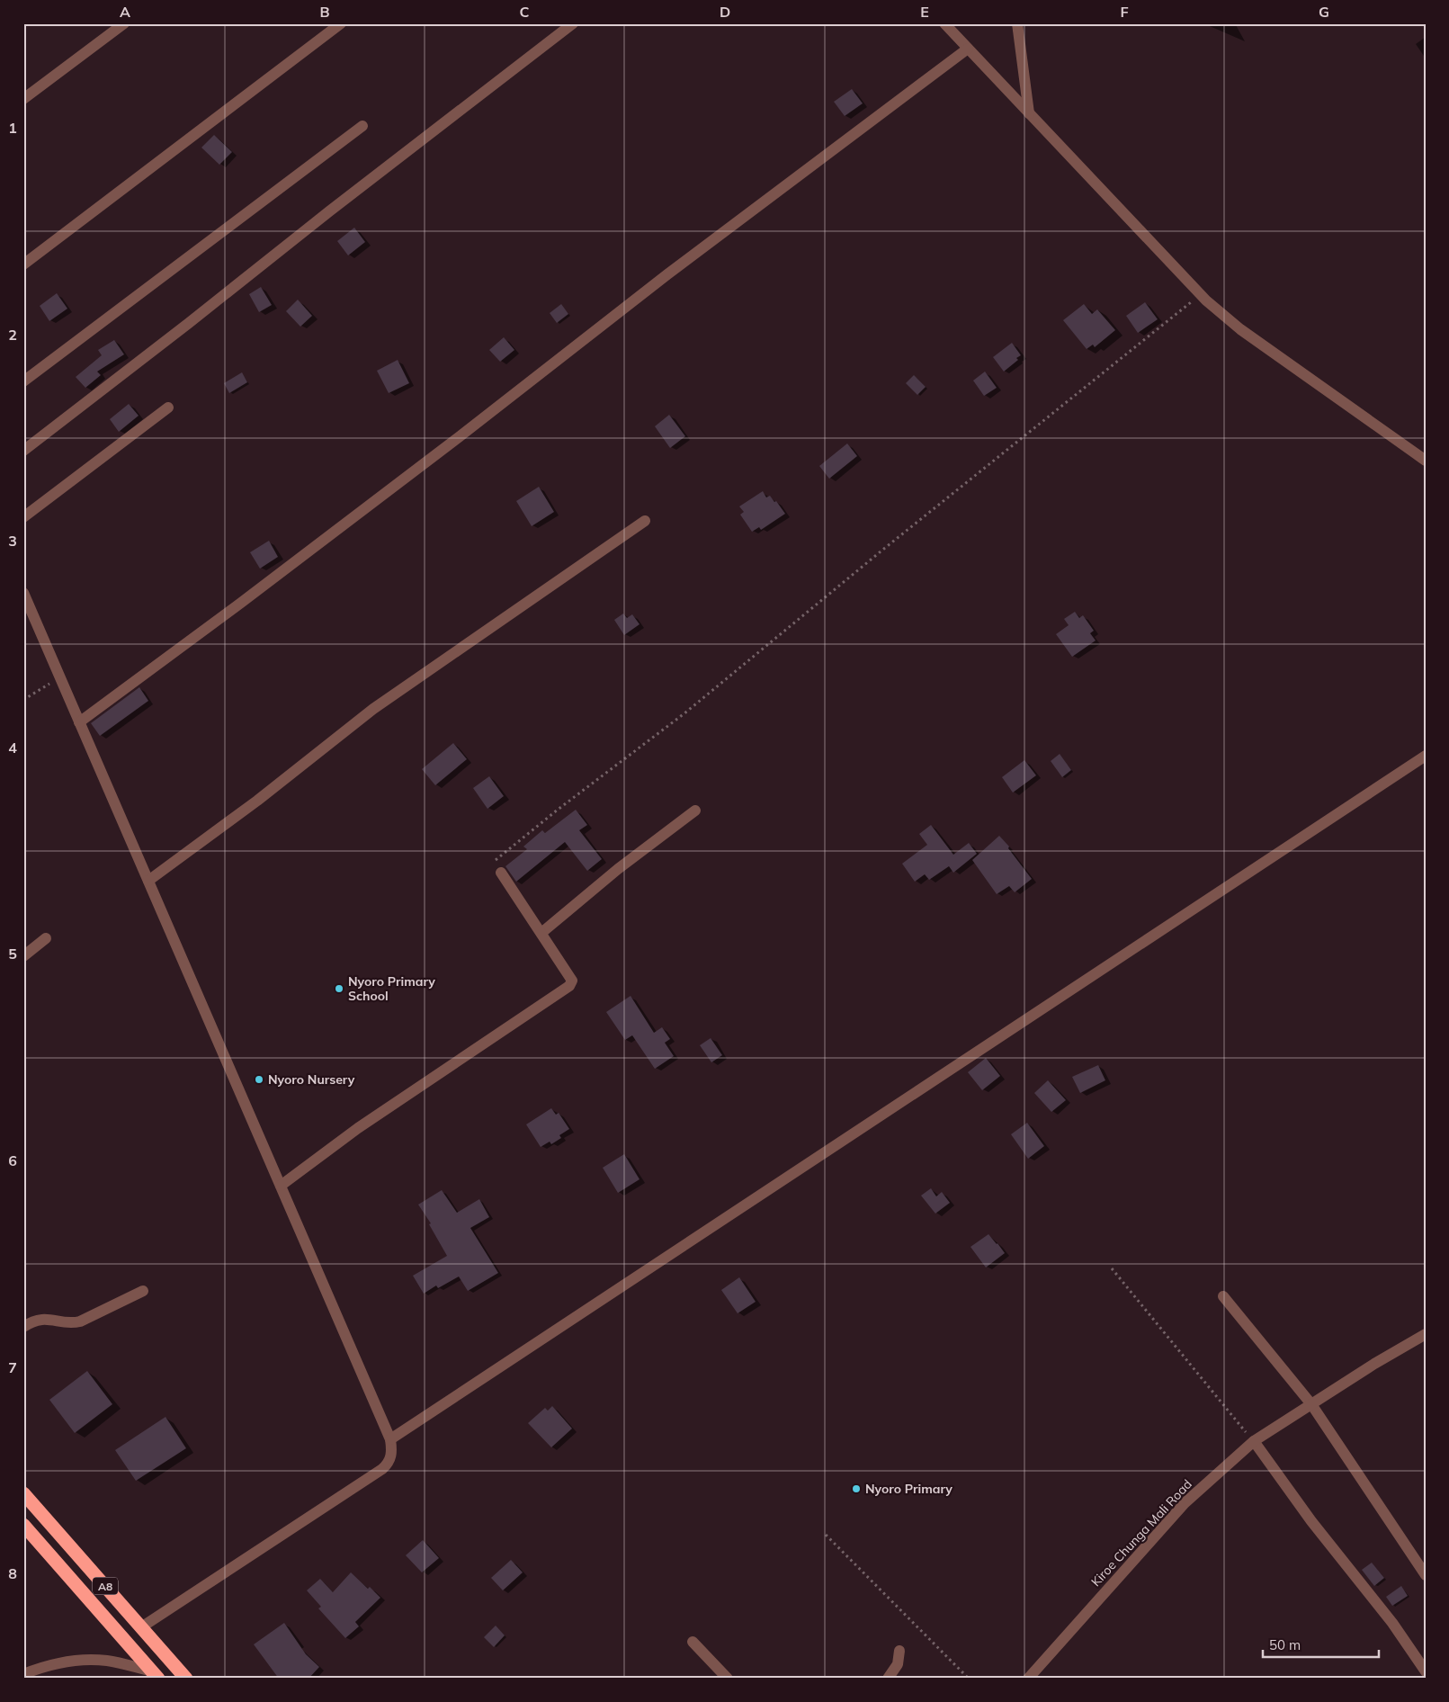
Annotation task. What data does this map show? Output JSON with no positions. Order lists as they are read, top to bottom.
{
  "streets": {
    "highway": ["A8"],
    "street": ["Kiroe Chunga Mali Road"]
  },
  "places": ["Nyoro Primary School", "Nyoro Nursery", "Nyoro Primary"],
  "scale_bar": "50 m",
  "grid": {
    "columns": [
      "A",
      "B",
      "C",
      "D",
      "E",
      "F",
      "G"
    ],
    "rows": [
      "1",
      "2",
      "3",
      "4",
      "5",
      "6",
      "7",
      "8"
    ]
  }
}
